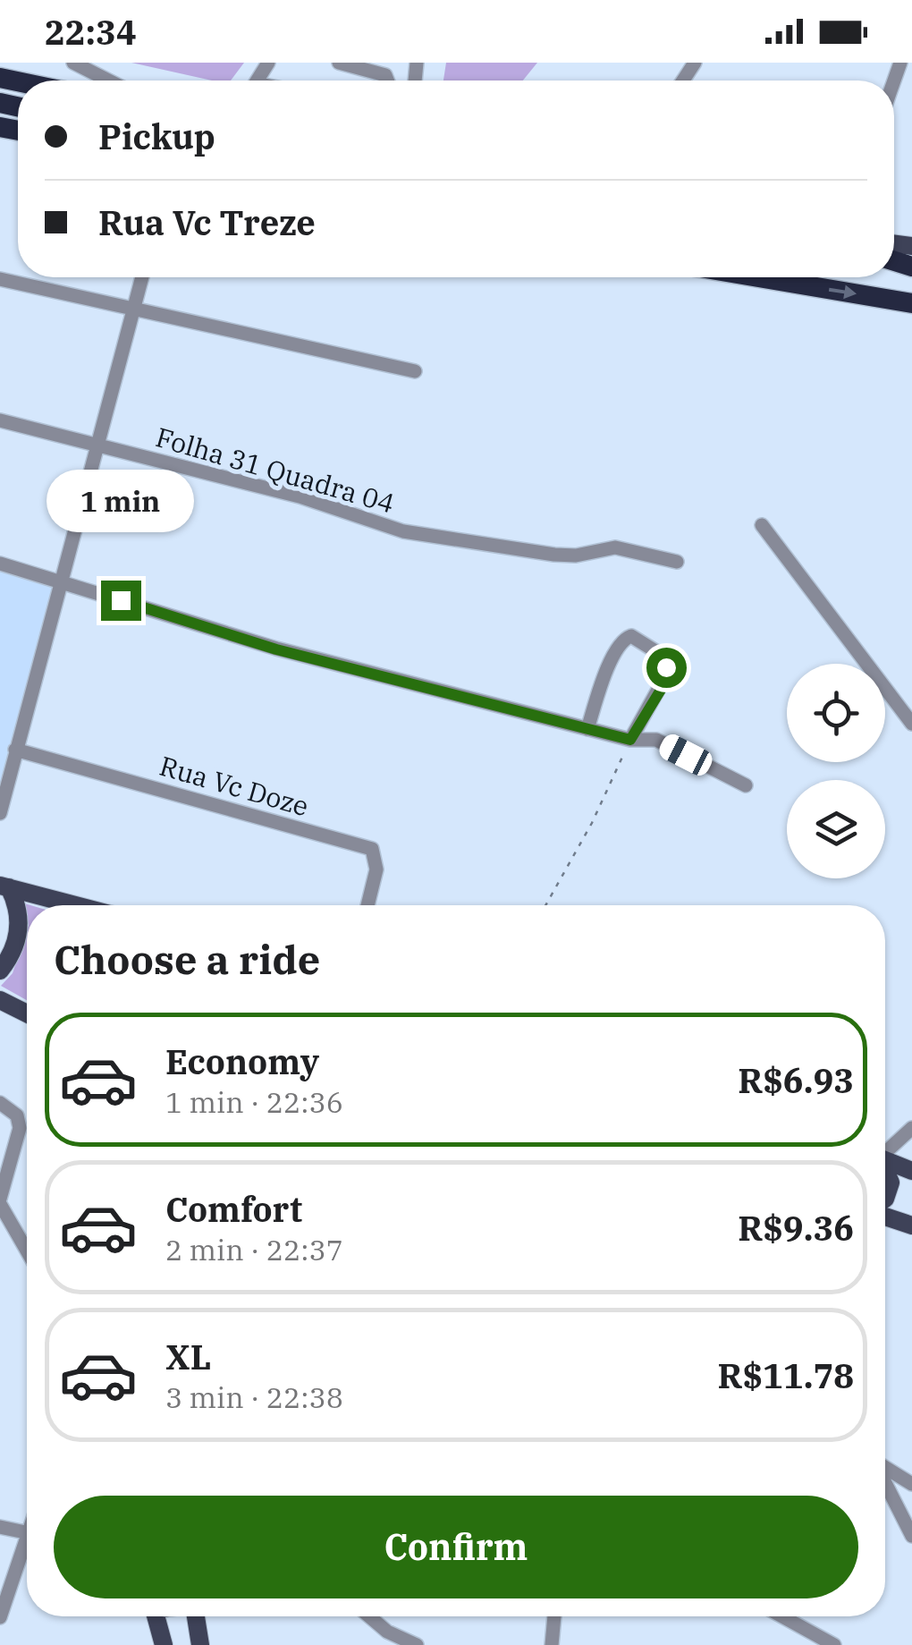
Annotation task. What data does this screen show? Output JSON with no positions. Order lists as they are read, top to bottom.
{
  "streets": {
    "street": ["Folha 31 Quadra 04", "Rua Vc Doze"]
  },
  "page": {
    "status": "22:34",
    "banner": ["Pickup", "Rua Vc Treze"],
    "bubble": "1 min",
    "heading": "Choose a ride",
    "list": [
      {
        "name": "Economy",
        "note": "1 min · 22:36",
        "value": "R$6.93"
      },
      {
        "name": "Comfort",
        "note": "2 min · 22:37",
        "value": "R$9.36"
      },
      {
        "name": "XL",
        "note": "3 min · 22:38",
        "value": "R$11.78"
      }
    ],
    "buttons": "Confirm"
  }
}
